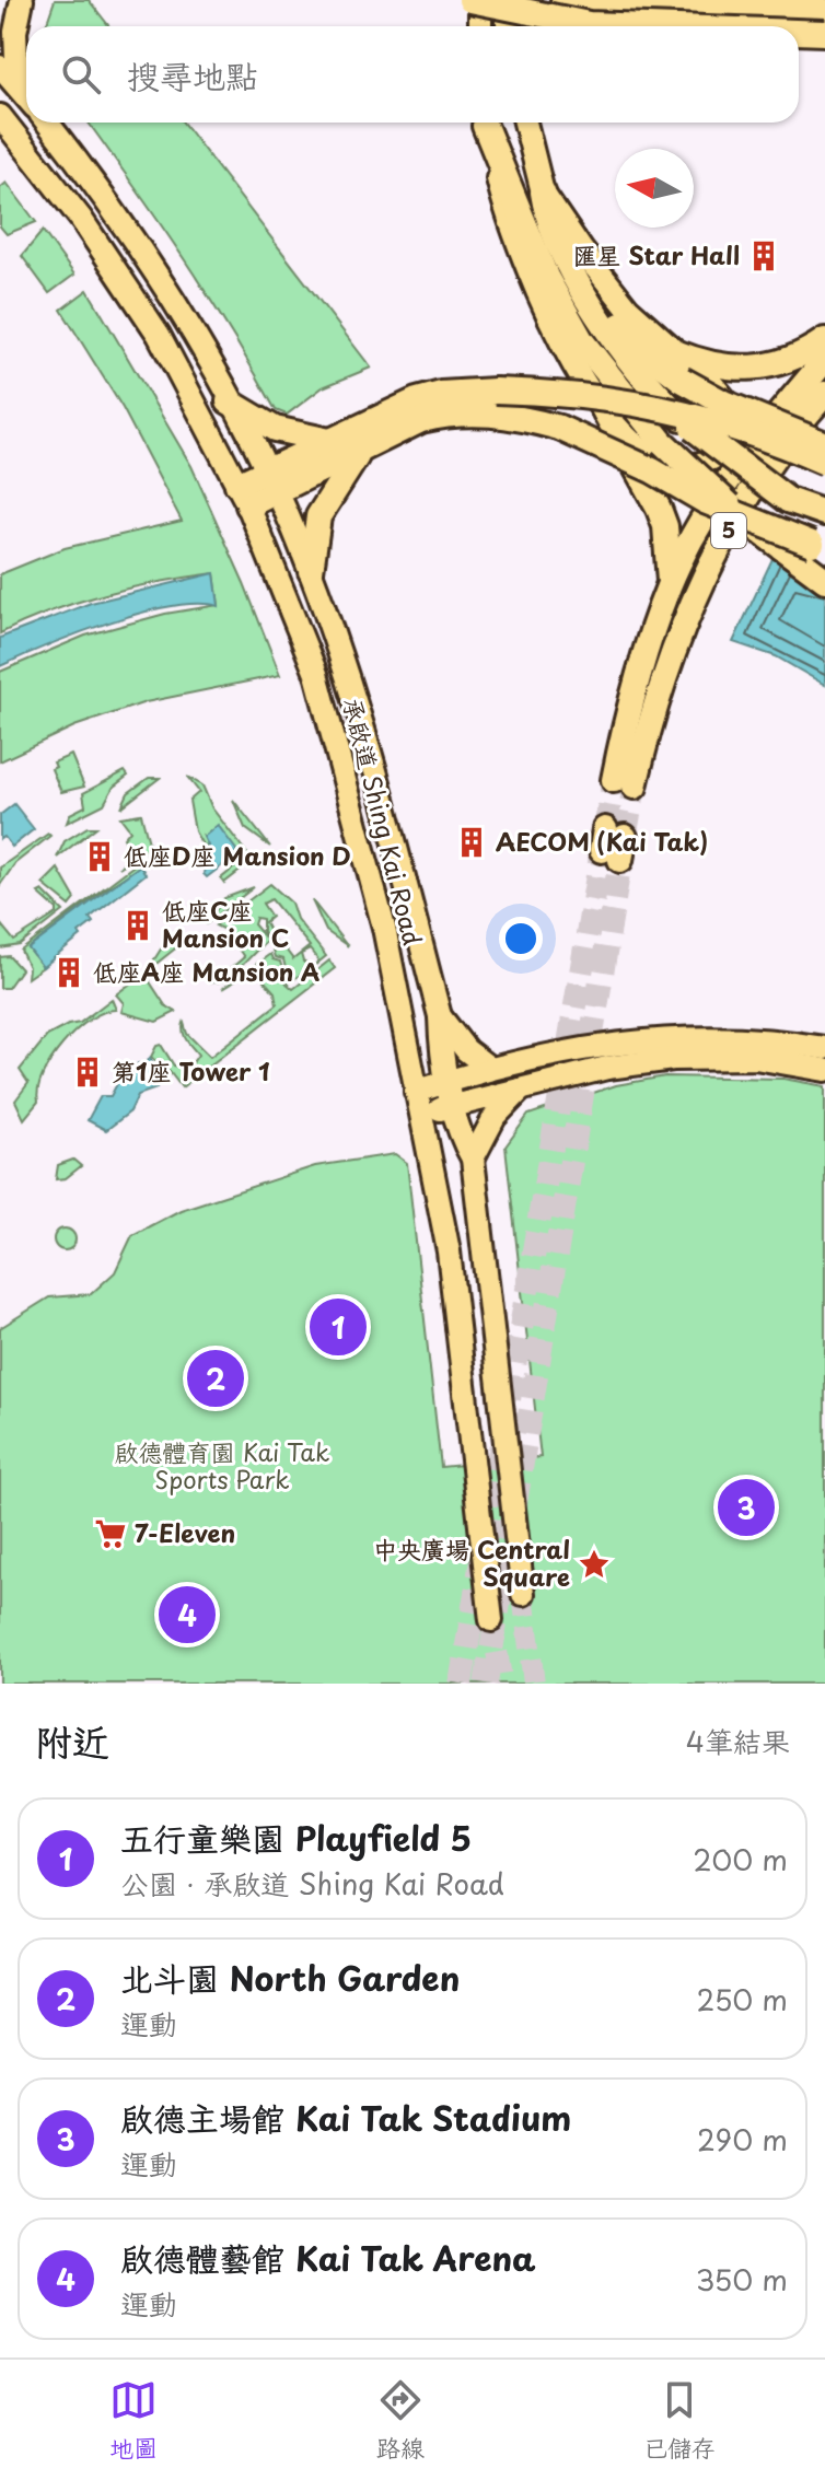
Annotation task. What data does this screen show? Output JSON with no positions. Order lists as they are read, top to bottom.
{
  "streets": {
    "highway": ["5"],
    "main road": ["承啟道 Shing Kai Road"]
  },
  "parks": ["啟德體育園 Kai Tak Sports Park"],
  "places": {
    "building": [
      "匯星 Star Hall",
      "AECOM (Kai Tak)",
      "低座D座 Mansion D",
      "低座C座 Mansion C",
      "低座A座 Mansion A",
      "第1座 Tower 1"
    ],
    "supermarket": ["7-Eleven"],
    "place": ["中央廣場 Central Square"]
  },
  "north": "left",
  "page": {
    "search": "搜尋地點",
    "pins": [
      "1",
      "2",
      "3",
      "4"
    ],
    "heading": ["附近", "4筆結果"],
    "list": [
      {
        "mark": "1",
        "name": "五行童樂園 Playfield 5",
        "note": "公園 · 承啟道 Shing Kai Road",
        "value": "200 m"
      },
      {
        "mark": "2",
        "name": "北斗園 North Garden",
        "note": "運動",
        "value": "250 m"
      },
      {
        "mark": "3",
        "name": "啟德主場館 Kai Tak Stadium",
        "note": "運動",
        "value": "290 m"
      },
      {
        "mark": "4",
        "name": "啟德體藝館 Kai Tak Arena",
        "note": "運動",
        "value": "350 m"
      }
    ],
    "nav": ["地圖", "路線", "已儲存"]
  }
}
